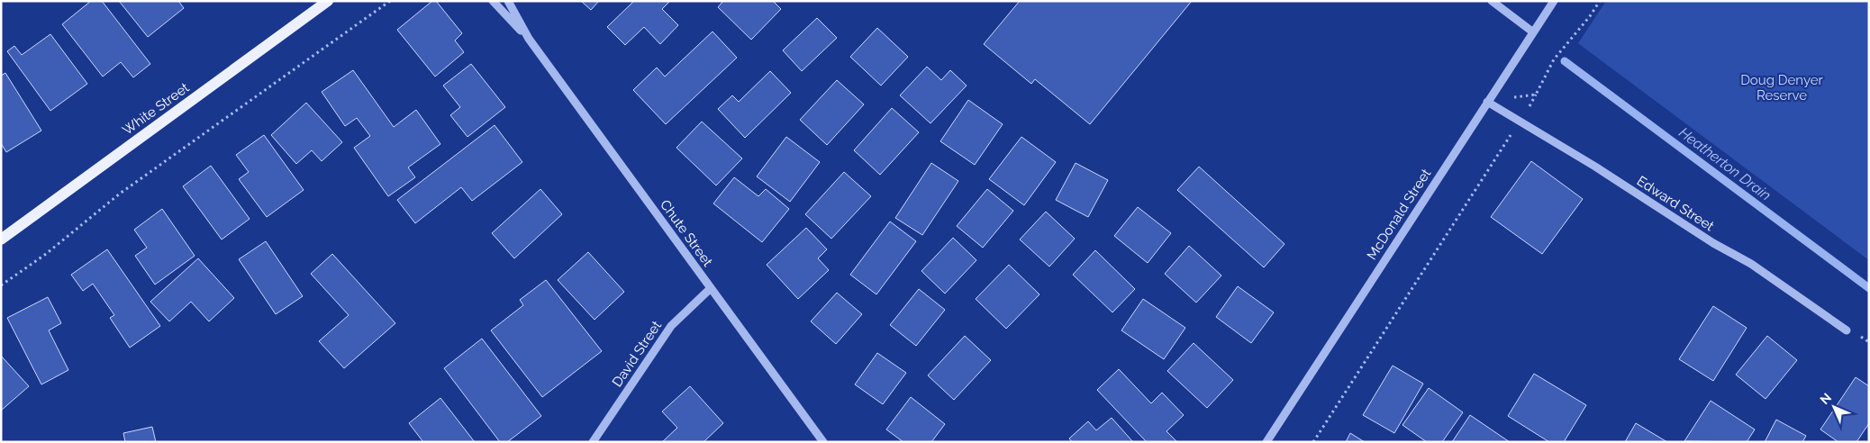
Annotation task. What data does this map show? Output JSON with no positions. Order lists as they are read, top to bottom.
{
  "streets": {
    "main road": ["White Street"],
    "street": [
      "Edward Street",
      "McDonald Street",
      "Chute Street",
      "David Street"
    ]
  },
  "crossings": [
    ["Edward Street", "McDonald Street"],
    ["Chute Street", "David Street"]
  ],
  "water": ["Heatherton Drain"],
  "parks": ["Doug Denyer Reserve"],
  "north": "top left"
}
